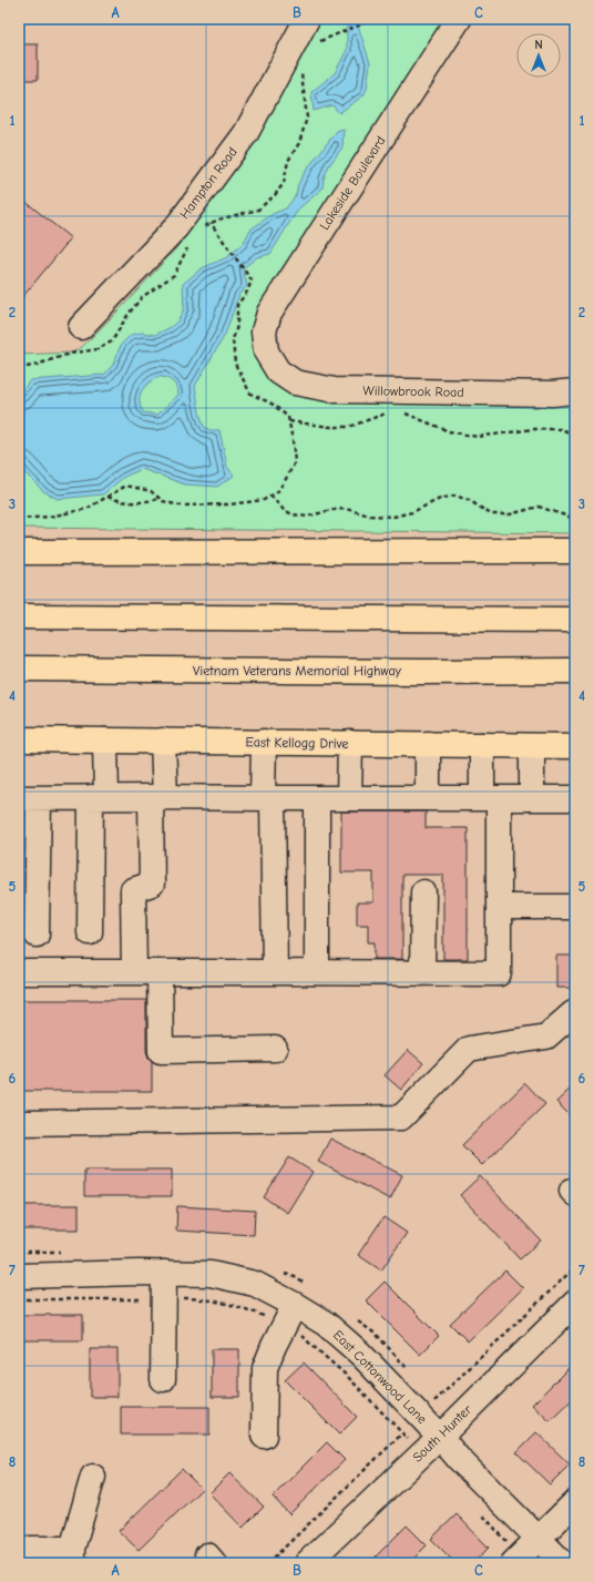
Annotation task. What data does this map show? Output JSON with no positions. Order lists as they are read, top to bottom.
{
  "streets": {
    "main road": ["Vietnam Veterans Memorial Highway", "East Kellogg Drive"],
    "street": [
      "Hampton Road",
      "Lakeside Boulevard",
      "Willowbrook Road",
      "East Cottonwood Lane",
      "South Hunter"
    ]
  },
  "crossings": [
    ["Lakeside Boulevard", "Willowbrook Road"],
    ["East Cottonwood Lane", "South Hunter"]
  ],
  "north": "top",
  "grid": {
    "columns": ["A", "B", "C"],
    "rows": [
      "1",
      "2",
      "3",
      "4",
      "5",
      "6",
      "7",
      "8"
    ]
  }
}
